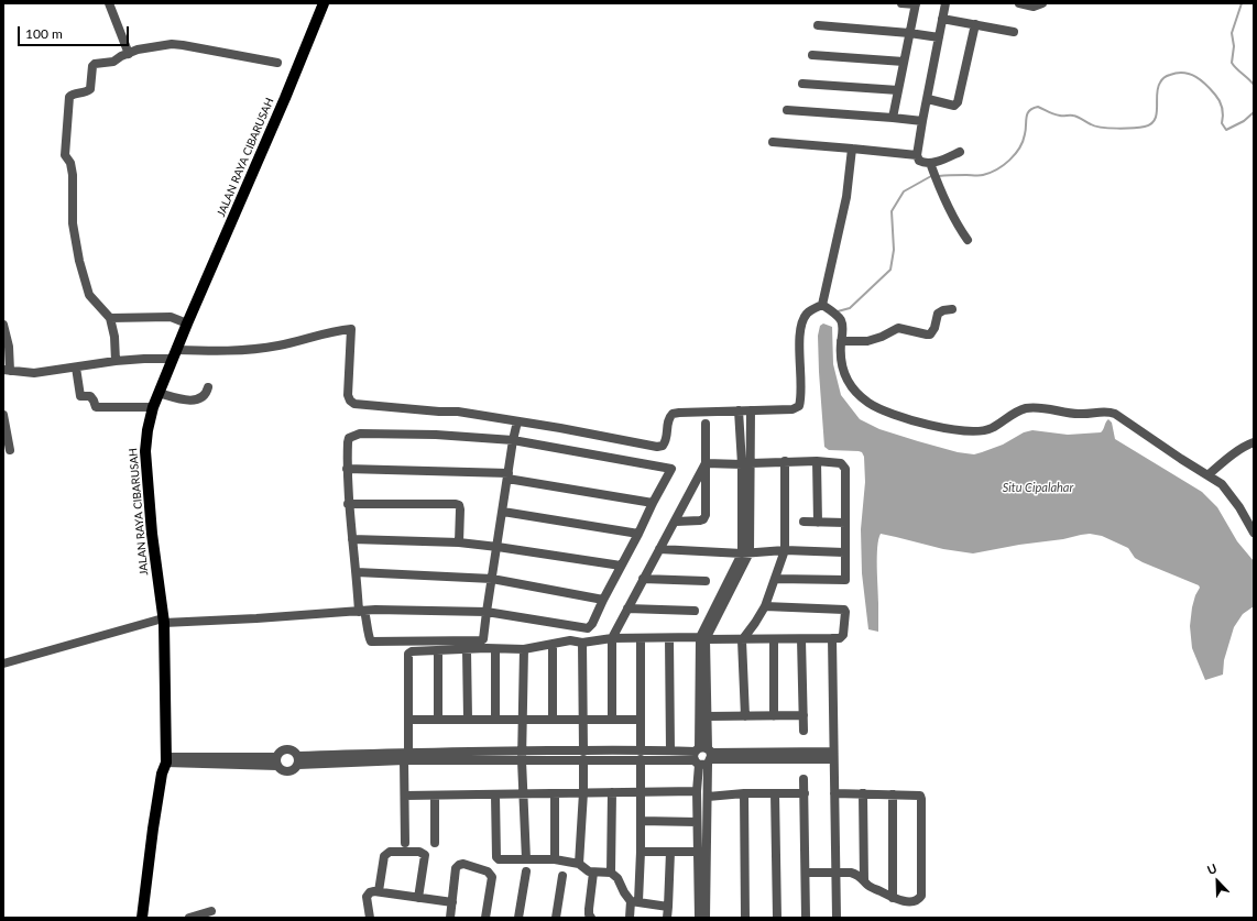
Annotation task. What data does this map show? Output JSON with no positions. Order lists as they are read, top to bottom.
{
  "streets": {
    "main road": ["JALAN RAYA CIBARUSAH"]
  },
  "water": ["Situ Cipalahar"],
  "scale_bar": "100 m",
  "north": "top left"
}
